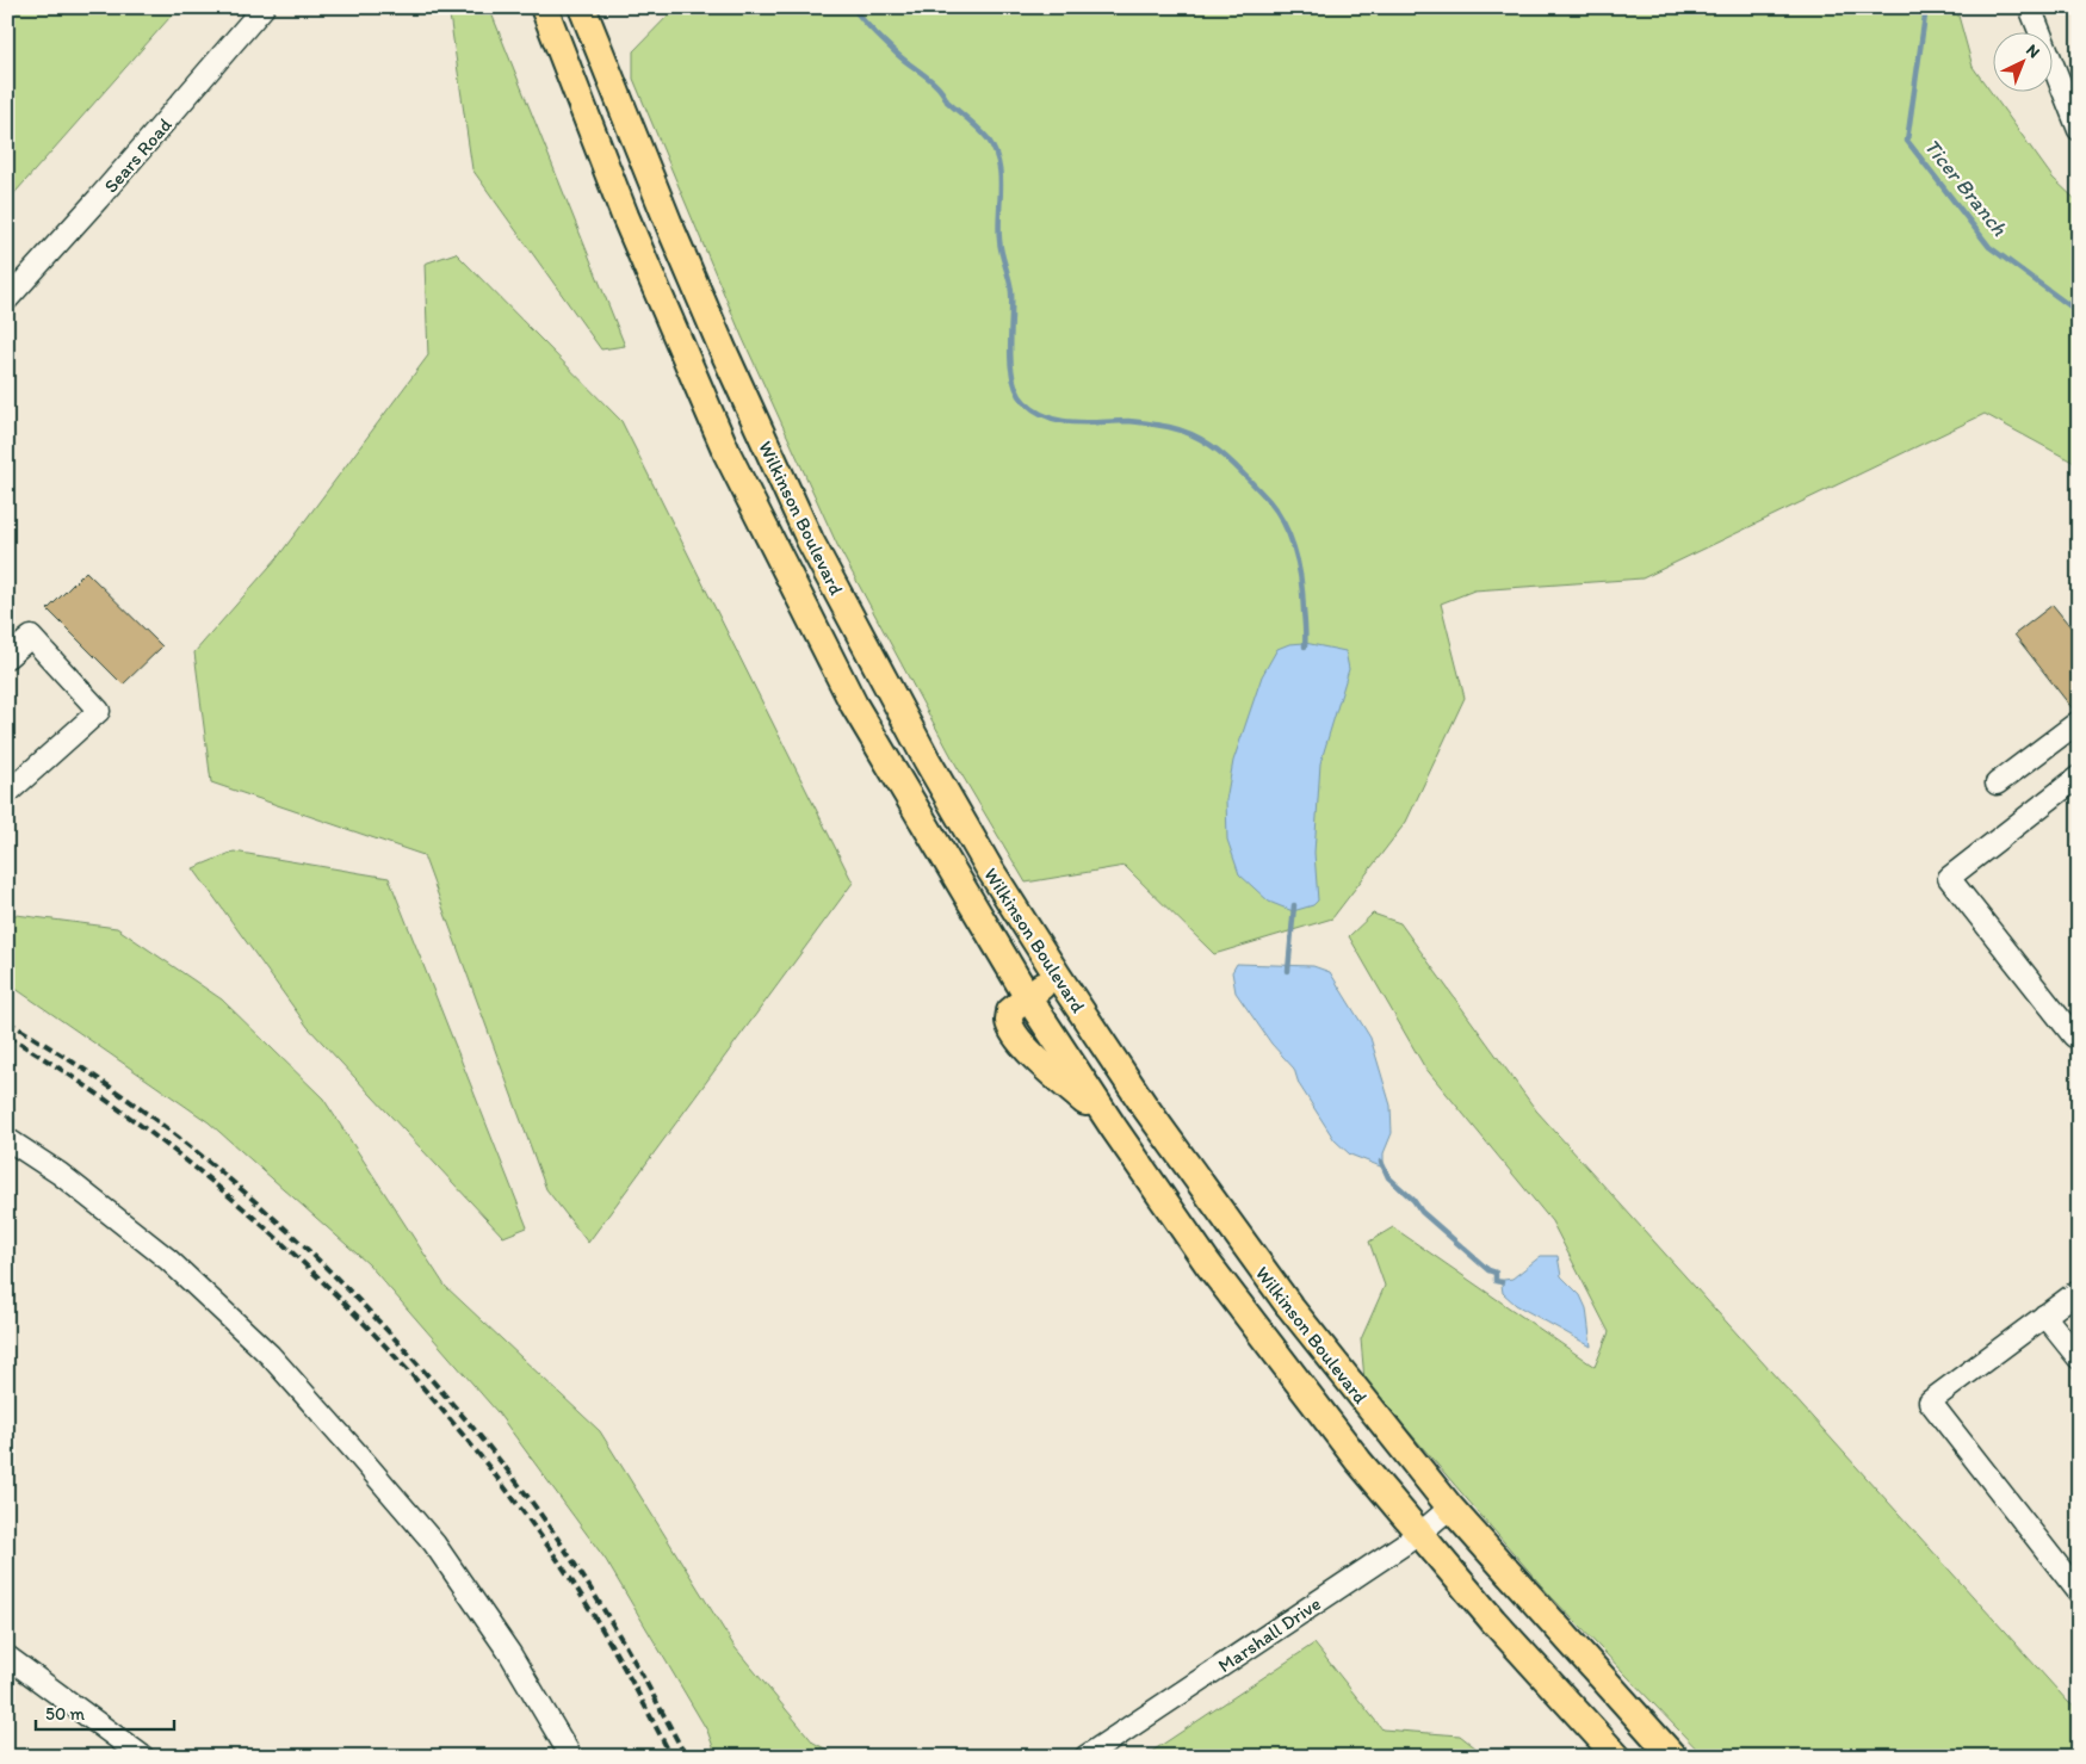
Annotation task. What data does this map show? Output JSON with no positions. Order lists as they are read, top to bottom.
{
  "streets": {
    "main road": ["Wilkinson Boulevard"],
    "street": ["Sears Road", "Marshall Drive"]
  },
  "crossings": [
    ["Wilkinson Boulevard", "Marshall Drive"]
  ],
  "water": ["Ticer Branch"],
  "scale_bar": "50 m",
  "north": "top right"
}
